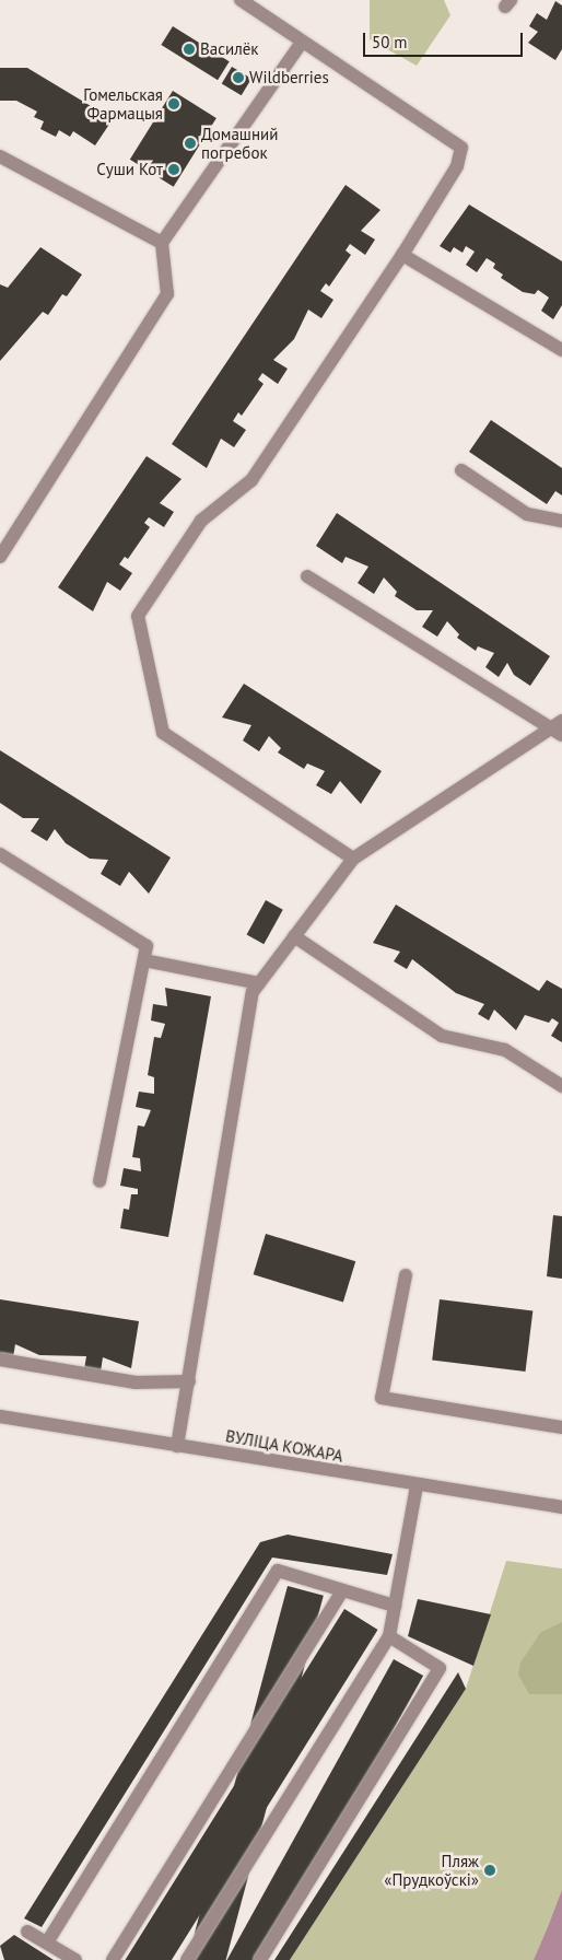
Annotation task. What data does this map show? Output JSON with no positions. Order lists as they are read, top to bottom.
{
  "streets": {
    "street": ["ВУЛІЦА КОЖАРА"]
  },
  "places": [
    "Василёк",
    "Wildberries",
    "Гомельская Фармацыя",
    "Домашний погребок",
    "Суши Кот",
    "Пляж «Прудкоўскі»"
  ],
  "scale_bar": "50 m"
}
